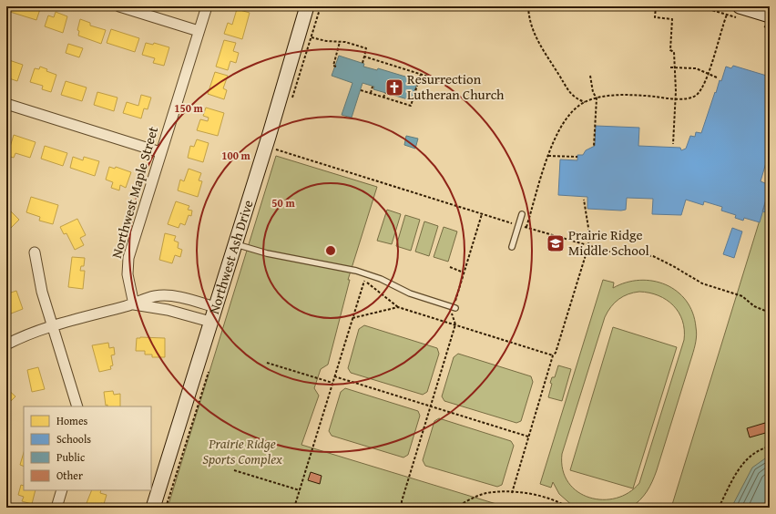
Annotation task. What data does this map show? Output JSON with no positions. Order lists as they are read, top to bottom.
{
  "streets": {
    "street": ["Northwest Maple Street", "Northwest Ash Drive"]
  },
  "parks": ["Prairie Ridge Sports Complex"],
  "places": {
    "church": ["Resurrection Lutheran Church"],
    "school or university": ["Prairie Ridge Middle School"]
  },
  "legend": [
    "Homes",
    "Schools",
    "Public",
    "Other"
  ],
  "rings": ["150 m", "100 m", "50 m"]
}
